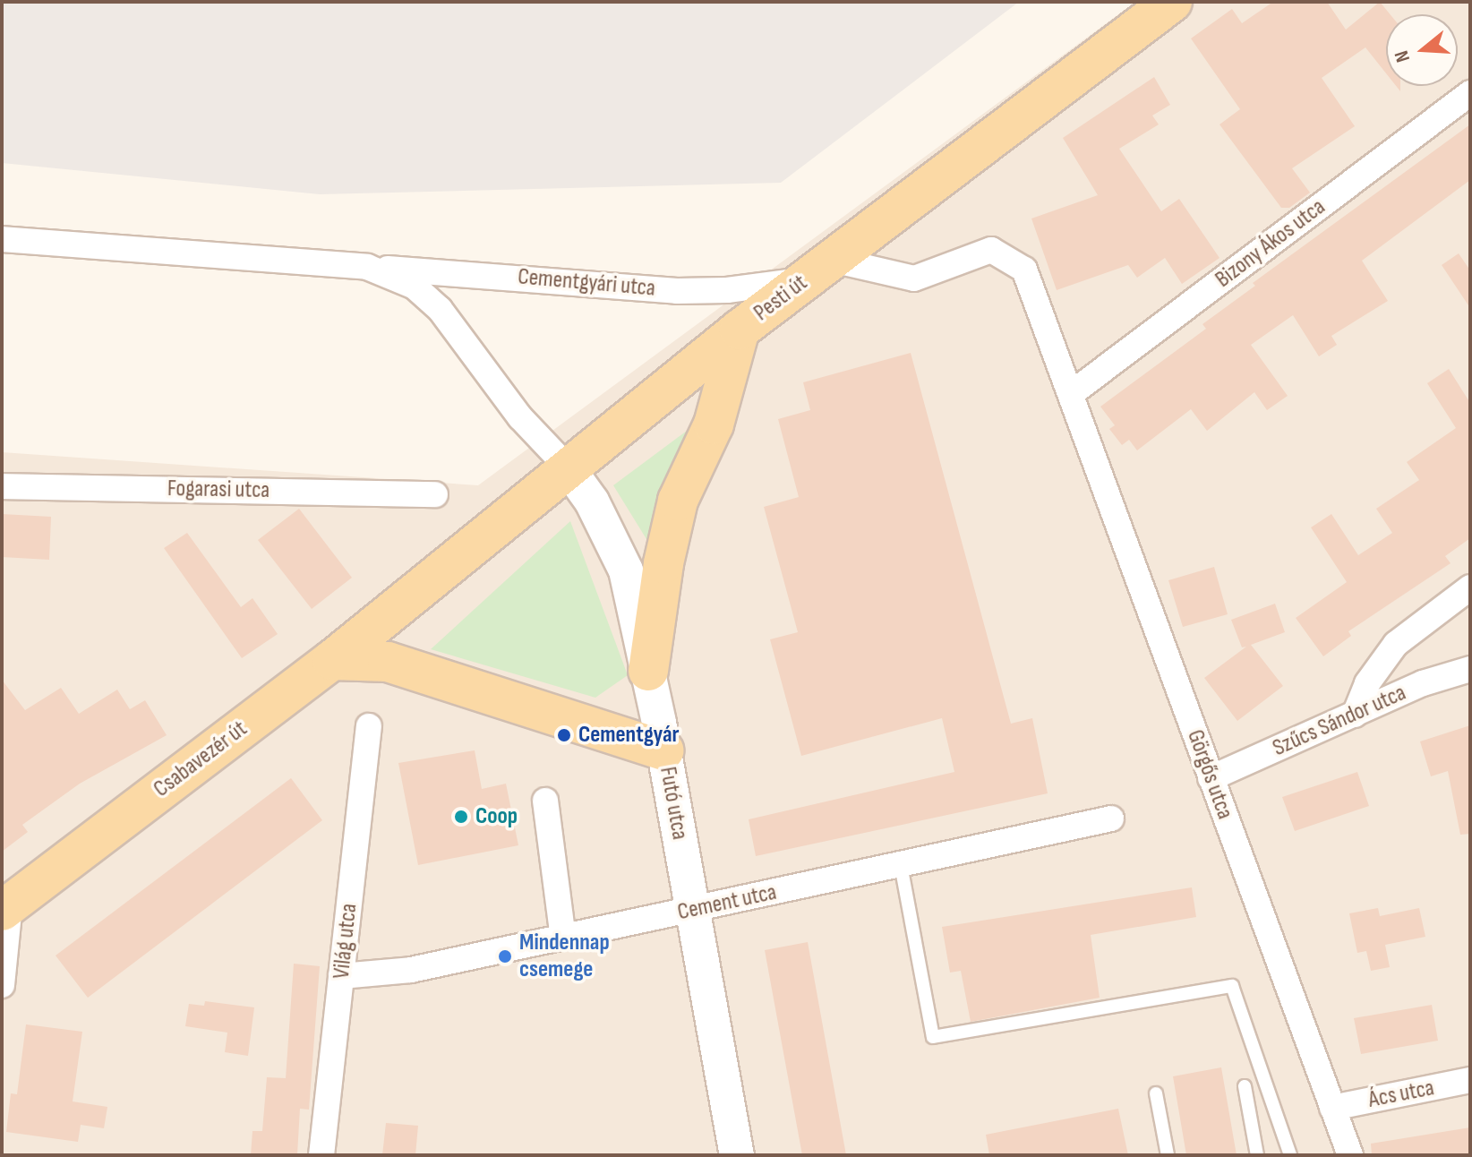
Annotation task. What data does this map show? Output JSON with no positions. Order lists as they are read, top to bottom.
{
  "streets": {
    "main road": ["Pesti út", "Csabavezér út", "Futó utca"],
    "street": [
      "Bizony Ákos utca",
      "Cementgyári utca",
      "Fogarasi utca",
      "Szűcs Sándor utca",
      "Görgős utca",
      "Cement utca",
      "Világ utca",
      "Ács utca"
    ]
  },
  "crossings": [
    ["Bizony Ákos utca", "Görgős utca"],
    ["Cementgyári utca", "Pesti út"],
    ["Cementgyári utca", "Görgős utca"],
    ["Cementgyári utca", "Futó utca"],
    ["Pesti út", "Csabavezér út"],
    ["Pesti út", "Görgős utca"],
    ["Pesti út", "Futó utca"],
    ["Szűcs Sándor utca", "Görgős utca"],
    ["Görgős utca", "Ács utca"],
    ["Futó utca", "Cement utca"],
    ["Cement utca", "Világ utca"]
  ],
  "places": ["Cementgyár", "Coop", "Mindennap csemege"],
  "north": "left"
}
